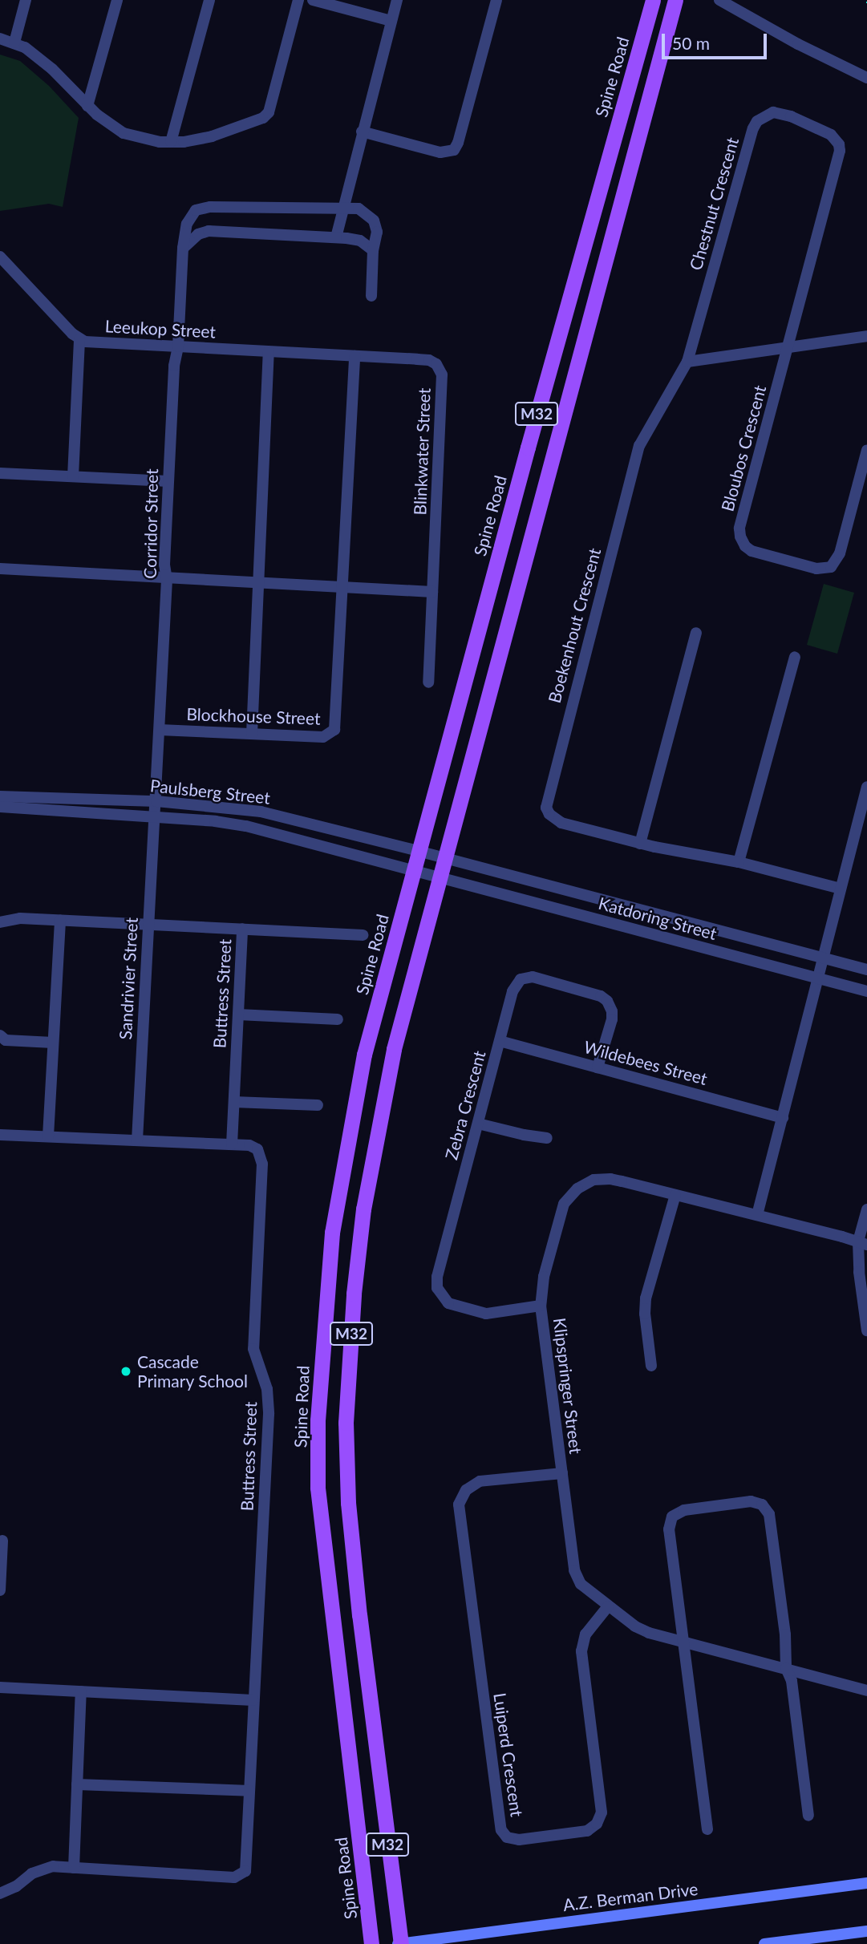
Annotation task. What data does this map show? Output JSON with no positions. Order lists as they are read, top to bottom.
{
  "streets": {
    "main road": ["Spine Road", "M32", "A.Z. Berman Drive"],
    "street": [
      "Chestnut Crescent",
      "Leeukop Street",
      "Bloubos Crescent",
      "Blinkwater Street",
      "Corridor Street",
      "Boekenhout Crescent",
      "Blockhouse Street",
      "Paulsberg Street",
      "Katdoring Street",
      "Sandrivier Street",
      "Buttress Street",
      "Wildebees Street",
      "Zebra Crescent",
      "Klipspringer Street",
      "Luiperd Crescent"
    ]
  },
  "crossings": [
    ["Spine Road", "Paulsberg Street"],
    ["Chestnut Crescent", "Bloubos Crescent"],
    ["Chestnut Crescent", "Boekenhout Crescent"],
    ["Leeukop Street", "Blinkwater Street"],
    ["Leeukop Street", "Corridor Street"],
    ["M32", "Paulsberg Street"],
    ["M32", "Katdoring Street"],
    ["M32", "A.Z. Berman Drive"],
    ["Corridor Street", "Blockhouse Street"],
    ["Corridor Street", "Paulsberg Street"],
    ["Corridor Street", "Sandrivier Street"],
    ["Paulsberg Street", "Katdoring Street"],
    ["Paulsberg Street", "Sandrivier Street"],
    ["Wildebees Street", "Zebra Crescent"],
    ["Zebra Crescent", "Klipspringer Street"],
    ["Klipspringer Street", "Luiperd Crescent"]
  ],
  "places": ["Cascade Primary School"],
  "scale_bar": "50 m"
}
